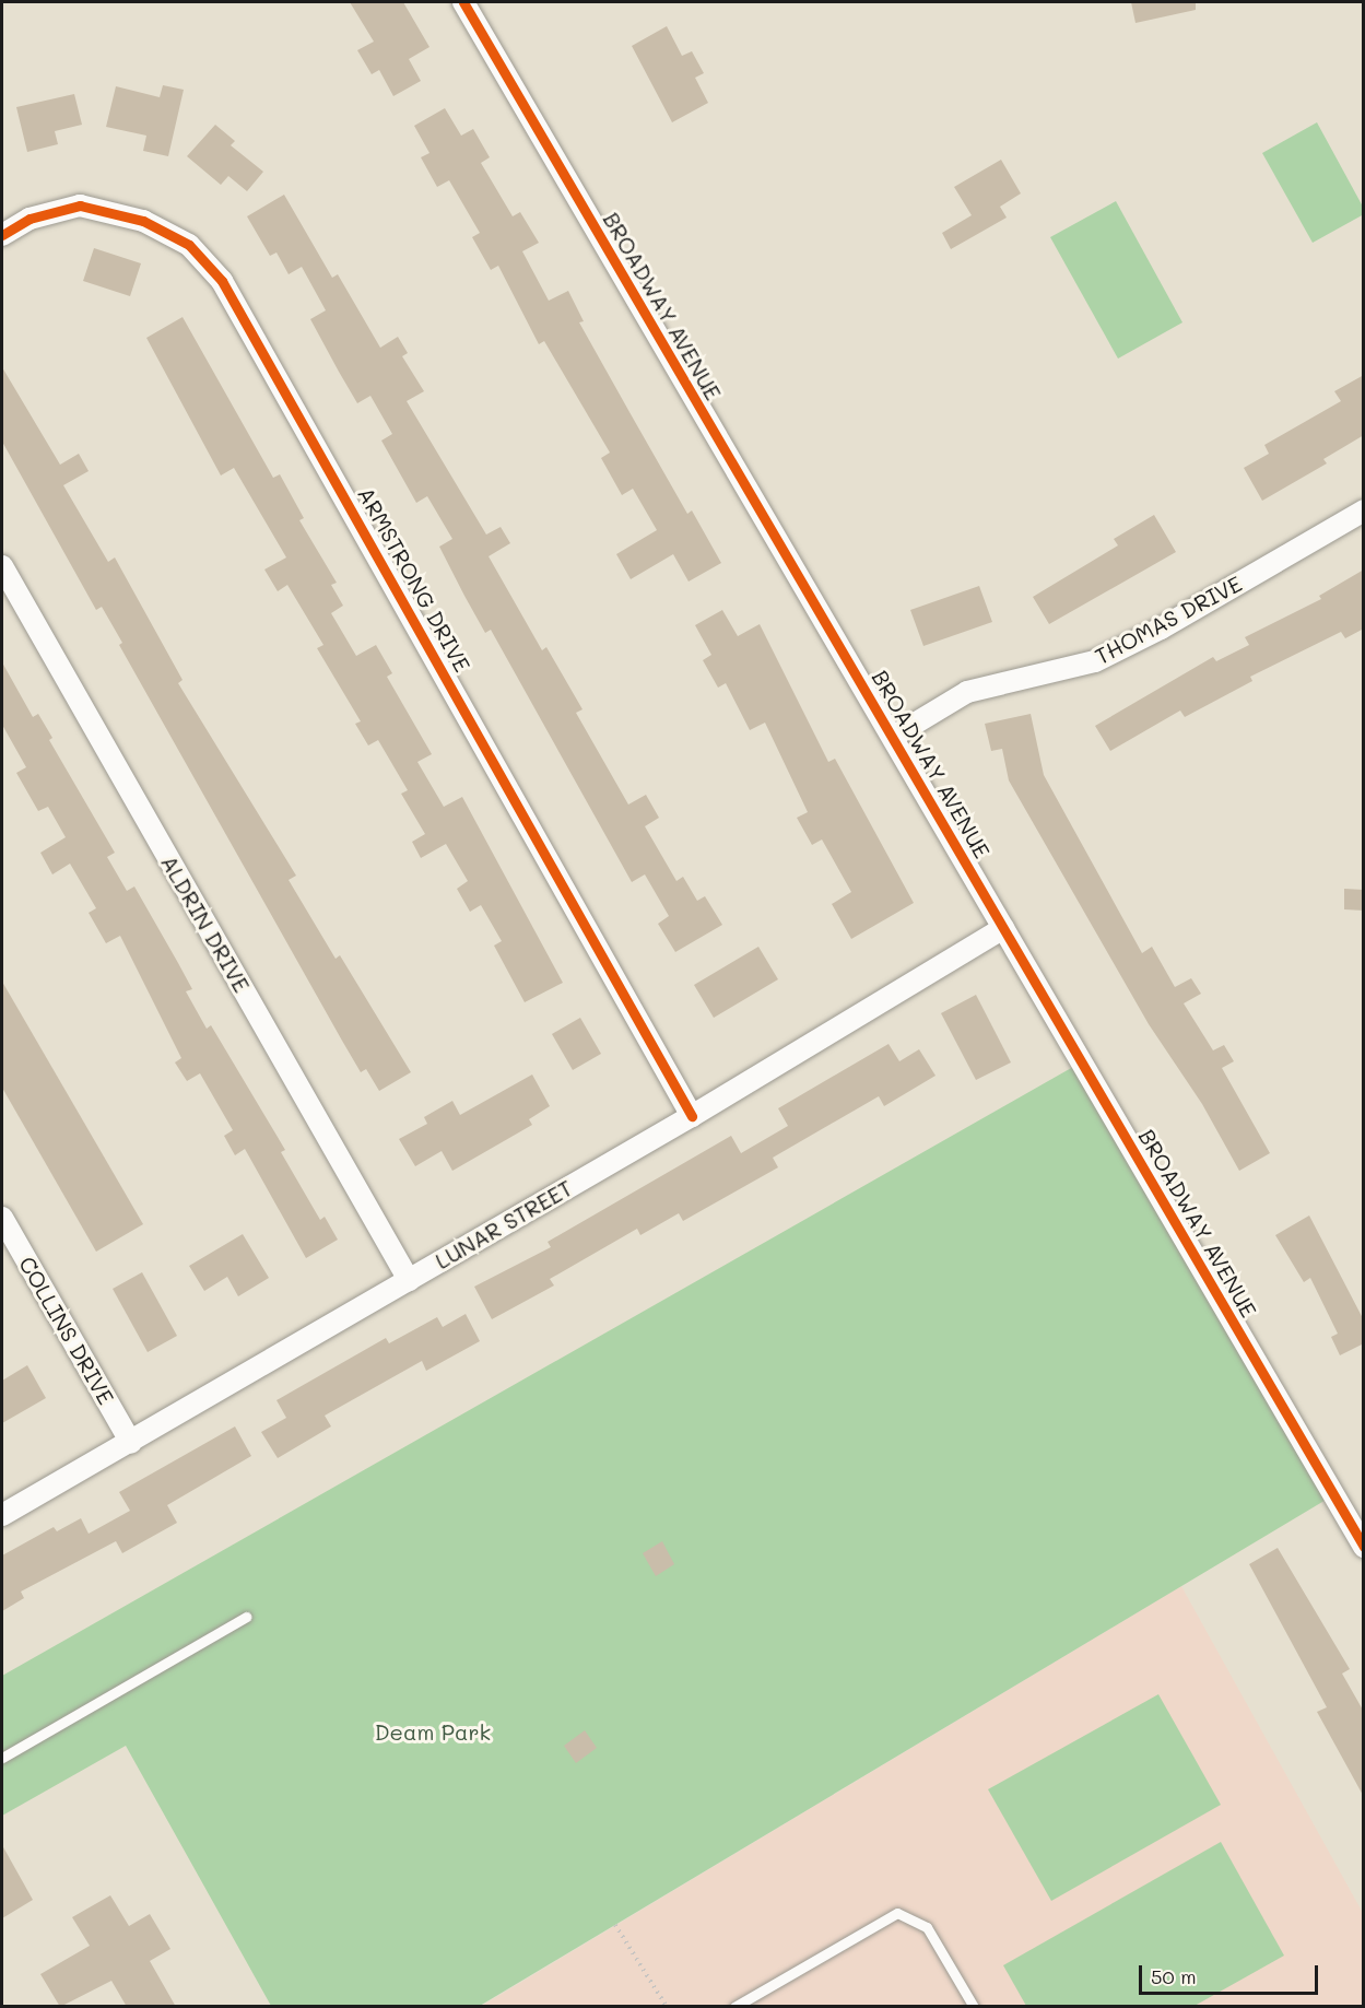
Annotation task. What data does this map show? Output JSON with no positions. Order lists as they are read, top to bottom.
{
  "streets": {
    "street": [
      "BROADWAY AVENUE",
      "ARMSTRONG DRIVE",
      "THOMAS DRIVE",
      "ALDRIN DRIVE",
      "LUNAR STREET",
      "COLLINS DRIVE"
    ]
  },
  "crossings": [
    ["BROADWAY AVENUE", "THOMAS DRIVE"],
    ["BROADWAY AVENUE", "LUNAR STREET"],
    ["ARMSTRONG DRIVE", "LUNAR STREET"],
    ["ALDRIN DRIVE", "LUNAR STREET"],
    ["LUNAR STREET", "COLLINS DRIVE"]
  ],
  "parks": ["Deam Park"],
  "scale_bar": "50 m"
}
